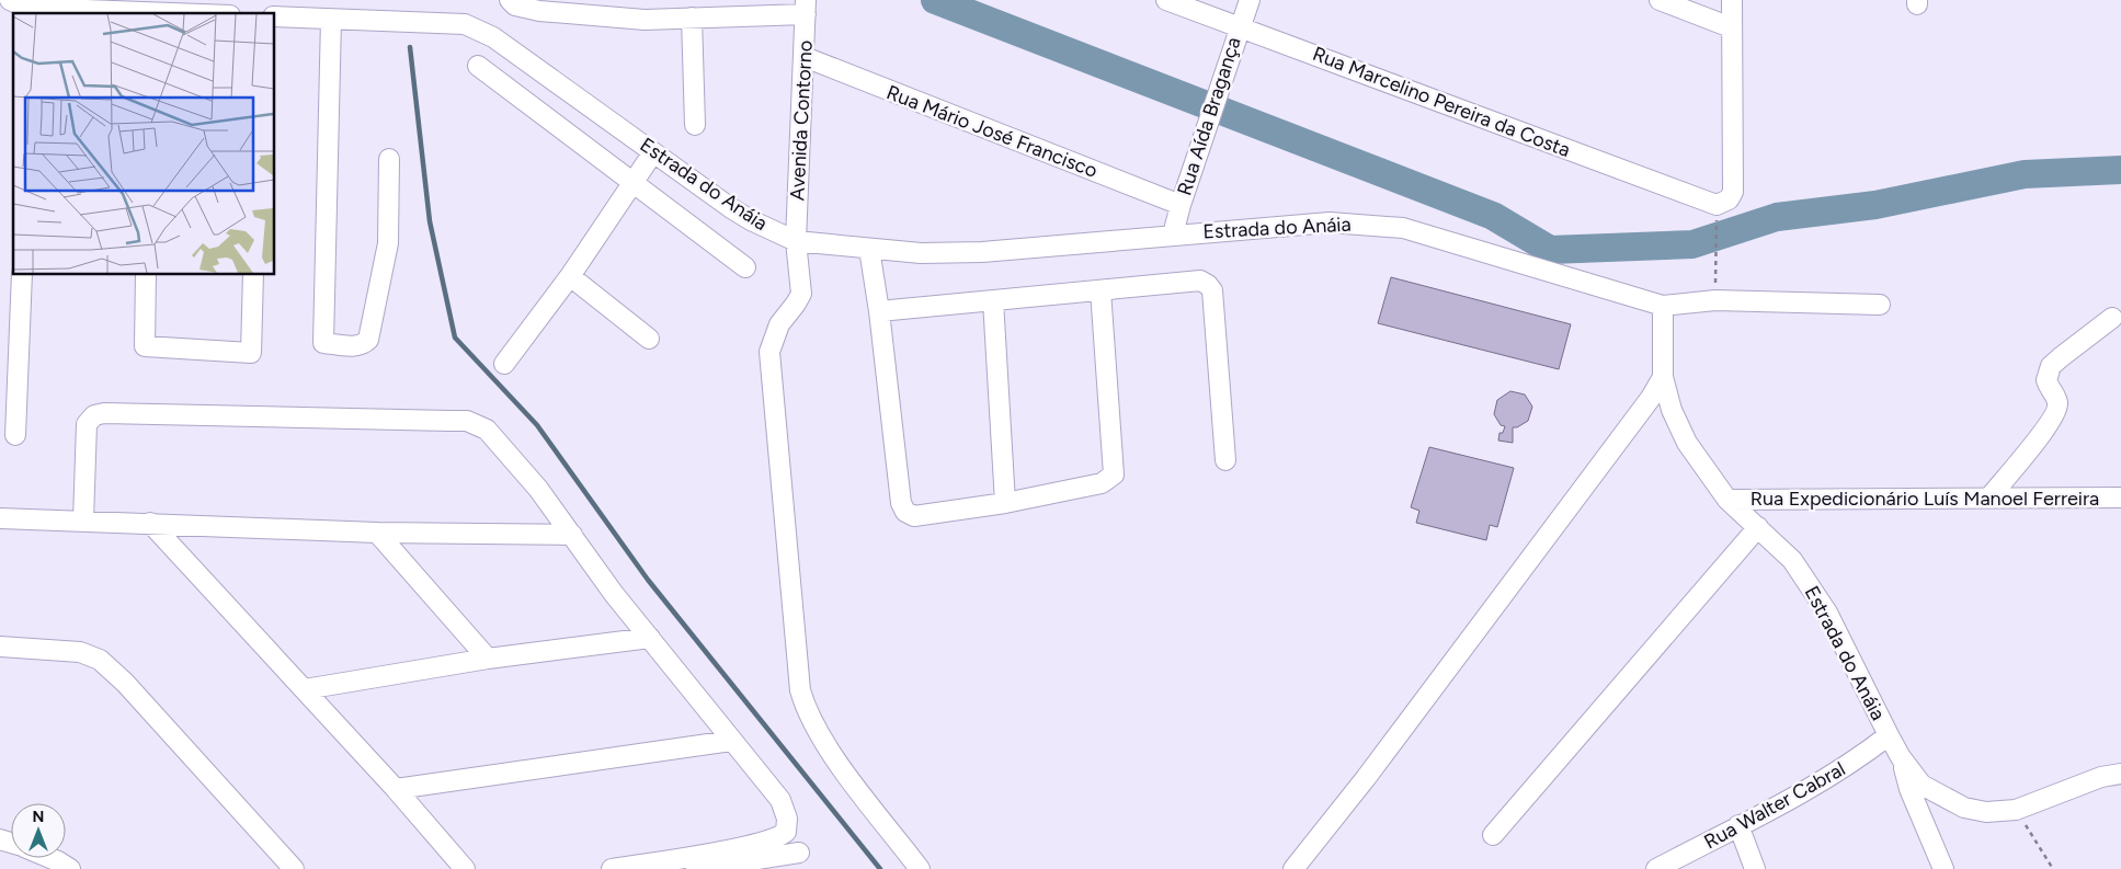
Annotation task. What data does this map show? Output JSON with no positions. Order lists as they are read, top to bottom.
{
  "streets": {
    "street": [
      "Rua Marcelino Pereira da Costa",
      "Rua Aída Bragança",
      "Avenida Contorno",
      "Rua Mário José Francisco",
      "Estrada do Anáia",
      "Rua Expedicionário Luís Manoel Ferreira",
      "Rua Walter Cabral"
    ]
  },
  "crossings": [
    ["Rua Marcelino Pereira da Costa", "Rua Aída Bragança"],
    ["Rua Aída Bragança", "Rua Mário José Francisco"],
    ["Rua Aída Bragança", "Estrada do Anáia"],
    ["Avenida Contorno", "Rua Mário José Francisco"],
    ["Avenida Contorno", "Estrada do Anáia"],
    ["Estrada do Anáia", "Rua Expedicionário Luís Manoel Ferreira"],
    ["Estrada do Anáia", "Rua Walter Cabral"]
  ],
  "north": "top"
}
